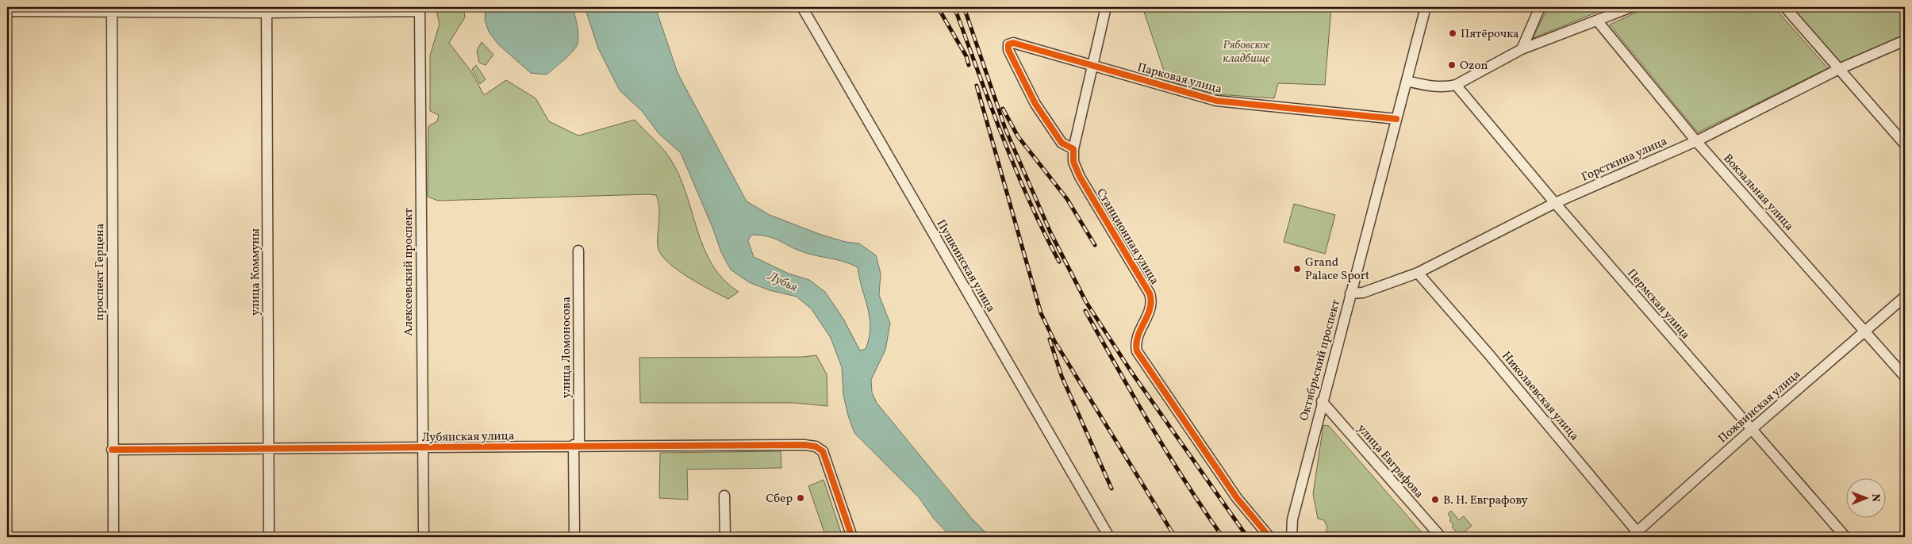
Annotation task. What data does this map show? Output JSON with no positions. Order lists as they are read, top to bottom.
{
  "streets": {
    "street": [
      "Парковая улица",
      "Горсткина улица",
      "Вокзальная улица",
      "Станционная улица",
      "Пушкинская улица",
      "проспект Герцена",
      "улица Коммуны",
      "Алексеевский проспект",
      "Пермская улица",
      "улица Ломоносова",
      "Октябрьский проспект",
      "Николаевская улица",
      "Пожвинская улица",
      "Лубянская улица",
      "улица Евграфова"
    ]
  },
  "crossings": [
    ["Парковая улица", "Станционная улица"],
    ["Парковая улица", "Октябрьский проспект"],
    ["Горсткина улица", "Вокзальная улица"],
    ["Горсткина улица", "Пермская улица"],
    ["Горсткина улица", "Октябрьский проспект"],
    ["Горсткина улица", "Николаевская улица"],
    ["Вокзальная улица", "Пожвинская улица"],
    ["проспект Герцена", "Лубянская улица"],
    ["улица Коммуны", "Лубянская улица"],
    ["Алексеевский проспект", "Лубянская улица"],
    ["Пермская улица", "Пожвинская улица"],
    ["улица Ломоносова", "Лубянская улица"],
    ["Октябрьский проспект", "улица Евграфова"],
    ["Николаевская улица", "Пожвинская улица"]
  ],
  "water": ["Лубья"],
  "parks": ["Рябовское кладбище"],
  "places": [
    "Пятёрочка",
    "Ozon",
    "Grand Palace Sport",
    "Сбер",
    "В. Н. Евграфову"
  ],
  "north": "right"
}
